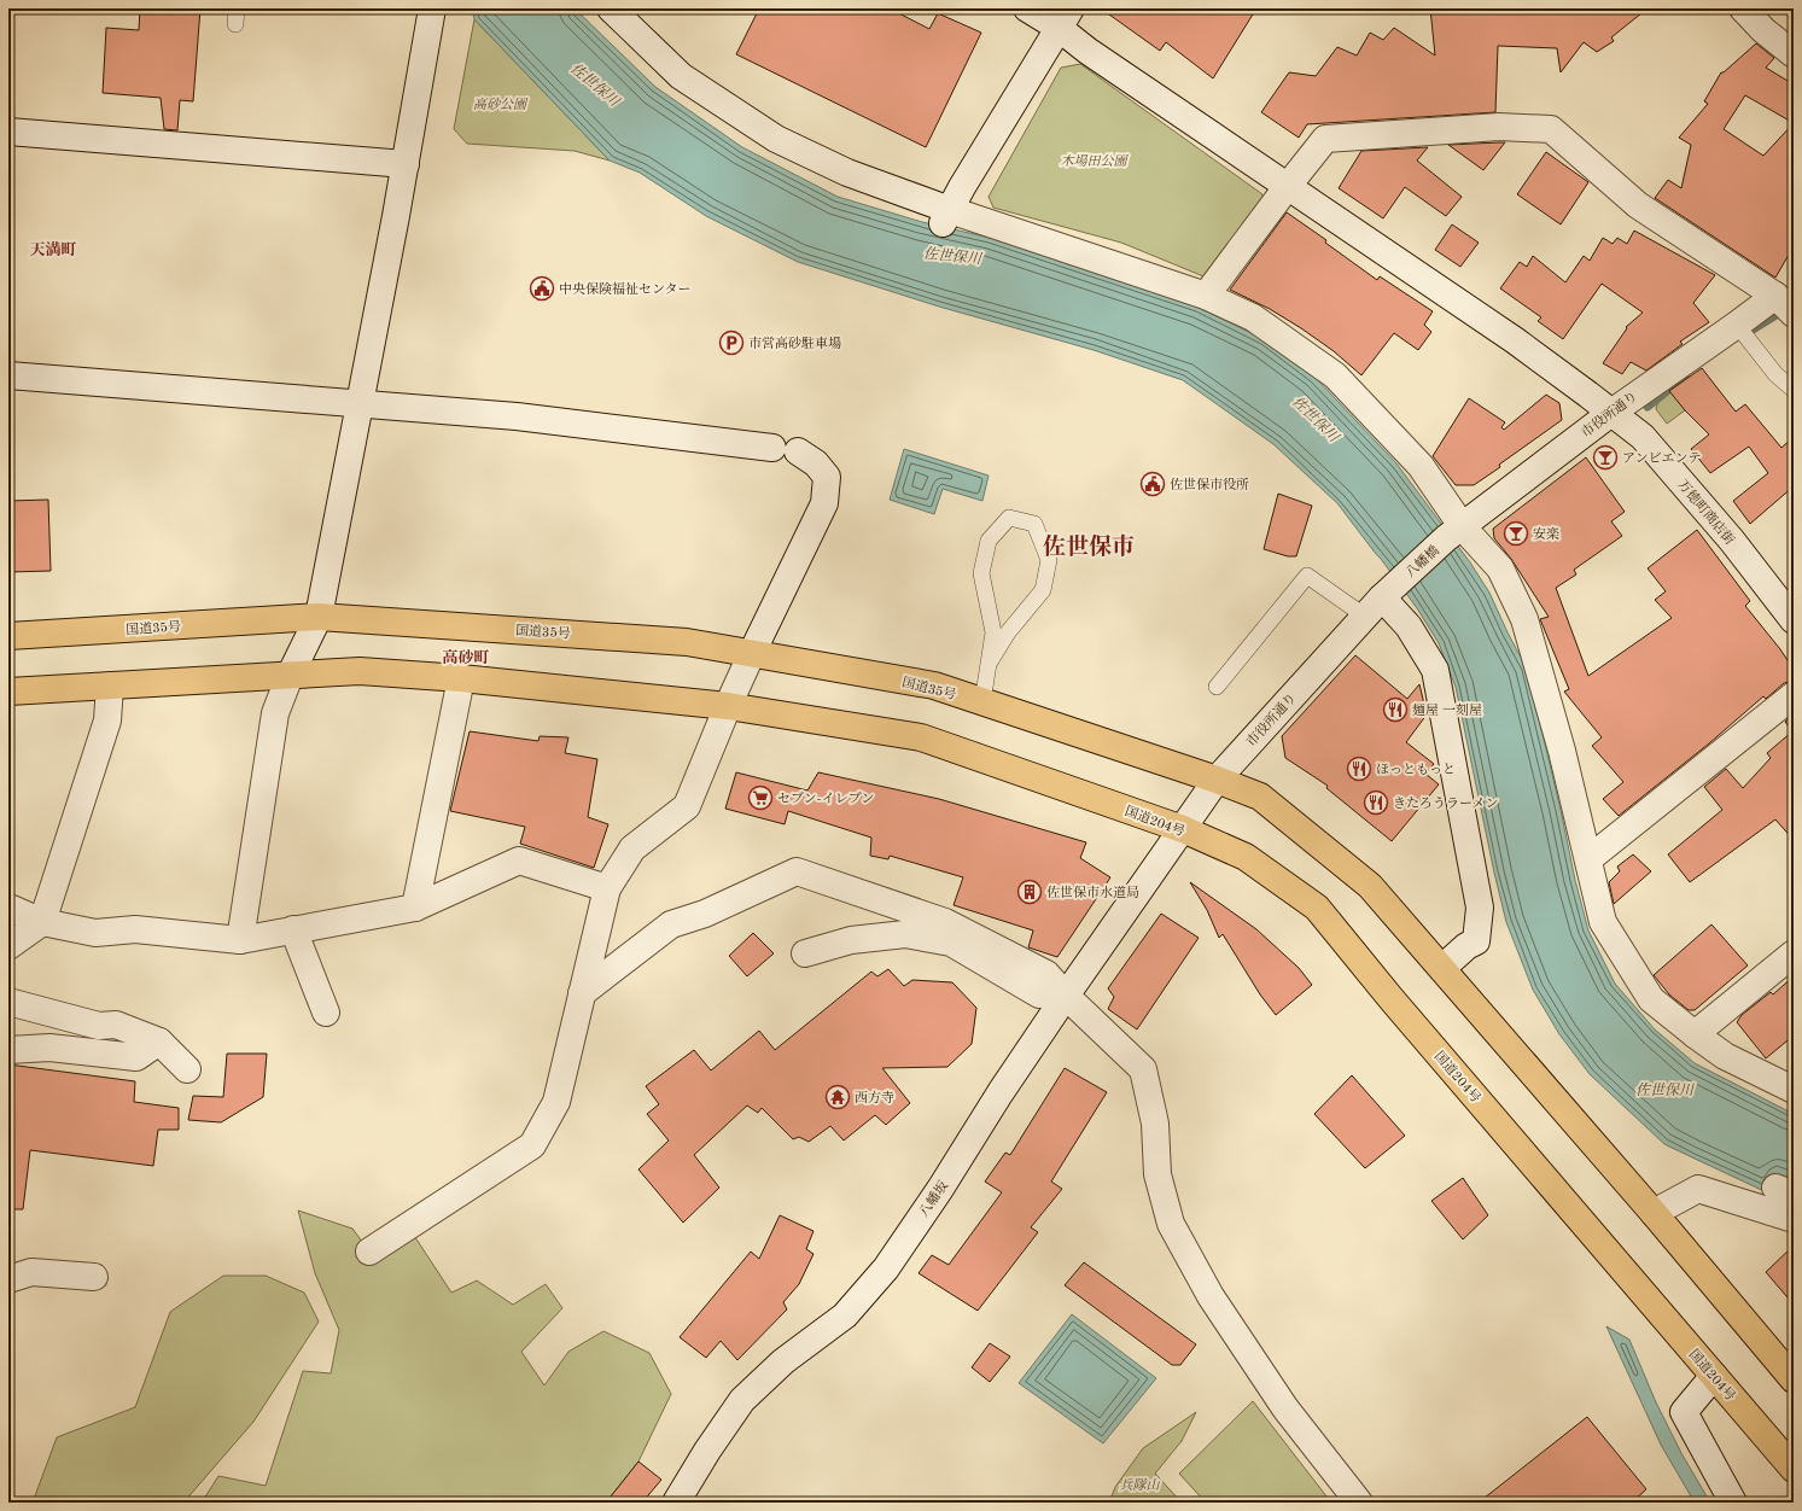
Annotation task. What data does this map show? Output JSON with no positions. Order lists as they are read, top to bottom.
{
  "streets": {
    "highway": ["国道35号", "国道204号"],
    "street": [
      "市役所通り",
      "万徳町商店街",
      "八幡橋",
      "八幡坂"
    ]
  },
  "crossings": [
    ["市役所通り", "万徳町商店街"],
    ["市役所通り", "八幡橋"],
    ["市役所通り", "国道35号"],
    ["市役所通り", "国道204号"],
    ["市役所通り", "八幡坂"]
  ],
  "districts": ["天満町", "佐世保市", "高砂町"],
  "water": ["佐世保川"],
  "parks": ["高砂公園", "木場田公園", "兵隊山"],
  "places": {
    "public building": ["中央保険福祉センター", "佐世保市役所"],
    "parking": ["市営高砂駐車場"],
    "bar": ["アンビエンテ", "安楽"],
    "restaurant": ["麺屋 一刻屋", "ほっともっと", "きたろうラーメン"],
    "supermarket": ["セブン-イレブン"],
    "building": ["佐世保市水道局"],
    "temple": ["西方寺"]
  }
}
